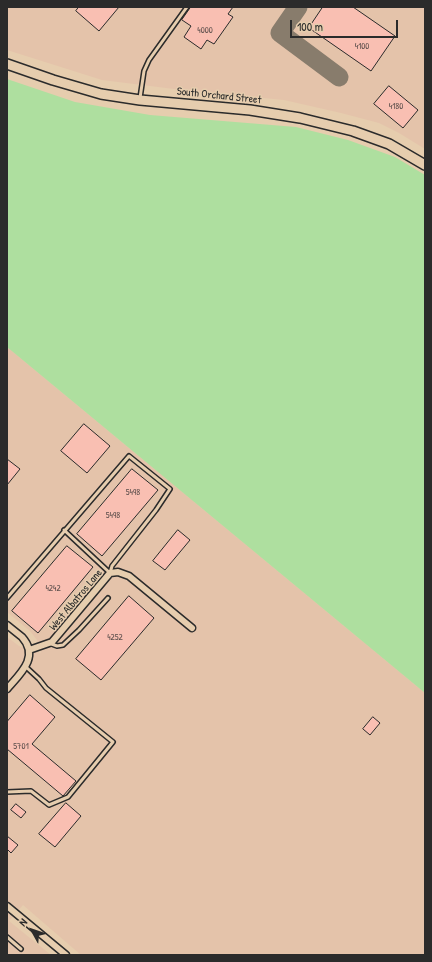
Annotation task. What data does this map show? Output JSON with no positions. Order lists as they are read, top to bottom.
{
  "streets": {
    "main road": ["South Orchard Street"],
    "street": ["West Albatros Lane"]
  },
  "house_numbers": [
    "4000",
    "4100",
    "4180",
    "5498",
    "5498",
    "4242",
    "4252",
    "5701"
  ],
  "scale_bar": "100 m",
  "north": "top left"
}
